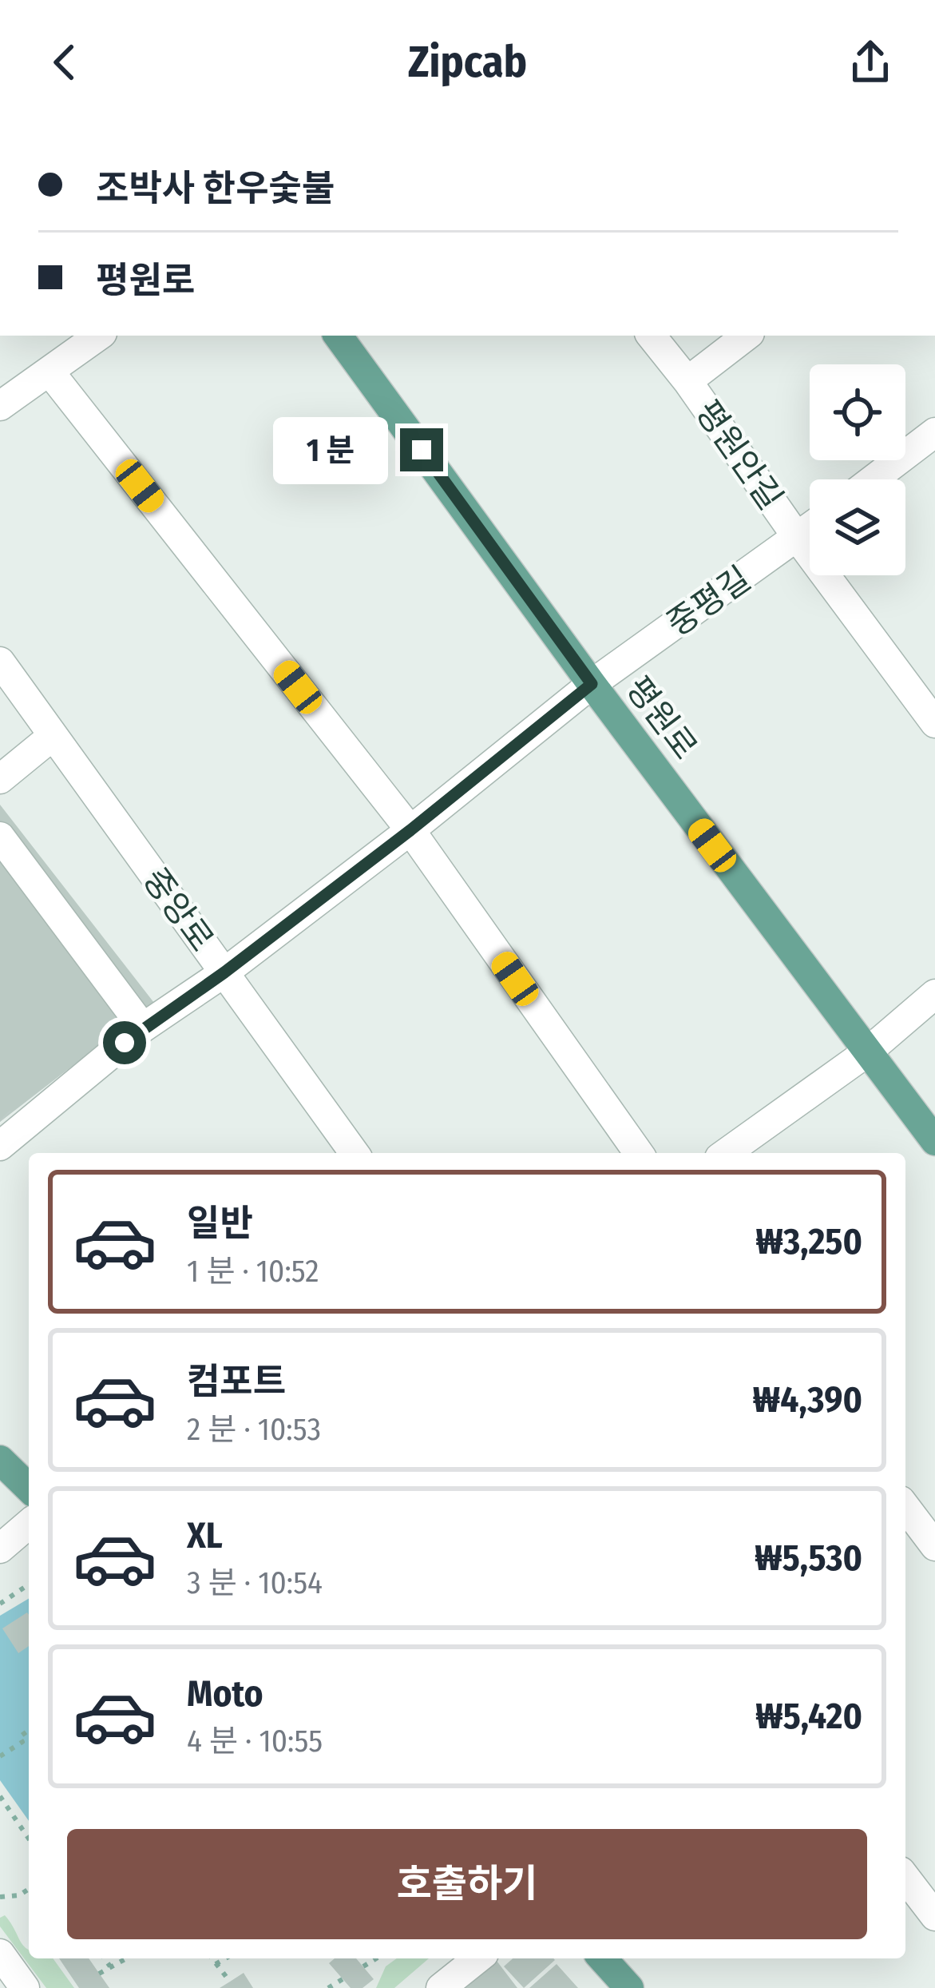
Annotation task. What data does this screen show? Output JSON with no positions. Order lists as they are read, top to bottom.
{
  "streets": {
    "main road": ["평원로"],
    "street": ["평원안길", "중평길", "중앙로"]
  },
  "crossings": [
    ["평원안길", "중평길"],
    ["중평길", "평원로"],
    ["중평길", "중앙로"]
  ],
  "page": {
    "header": "Zipcab",
    "banner": ["조박사 한우숯불", "평원로"],
    "bubble": "1 분",
    "list": [
      {
        "name": "일반",
        "note": "1 분 · 10:52",
        "value": "₩3,250"
      },
      {
        "name": "컴포트",
        "note": "2 분 · 10:53",
        "value": "₩4,390"
      },
      {
        "name": "XL",
        "note": "3 분 · 10:54",
        "value": "₩5,530"
      },
      {
        "name": "Moto",
        "note": "4 분 · 10:55",
        "value": "₩5,420"
      }
    ],
    "buttons": "호출하기"
  }
}
